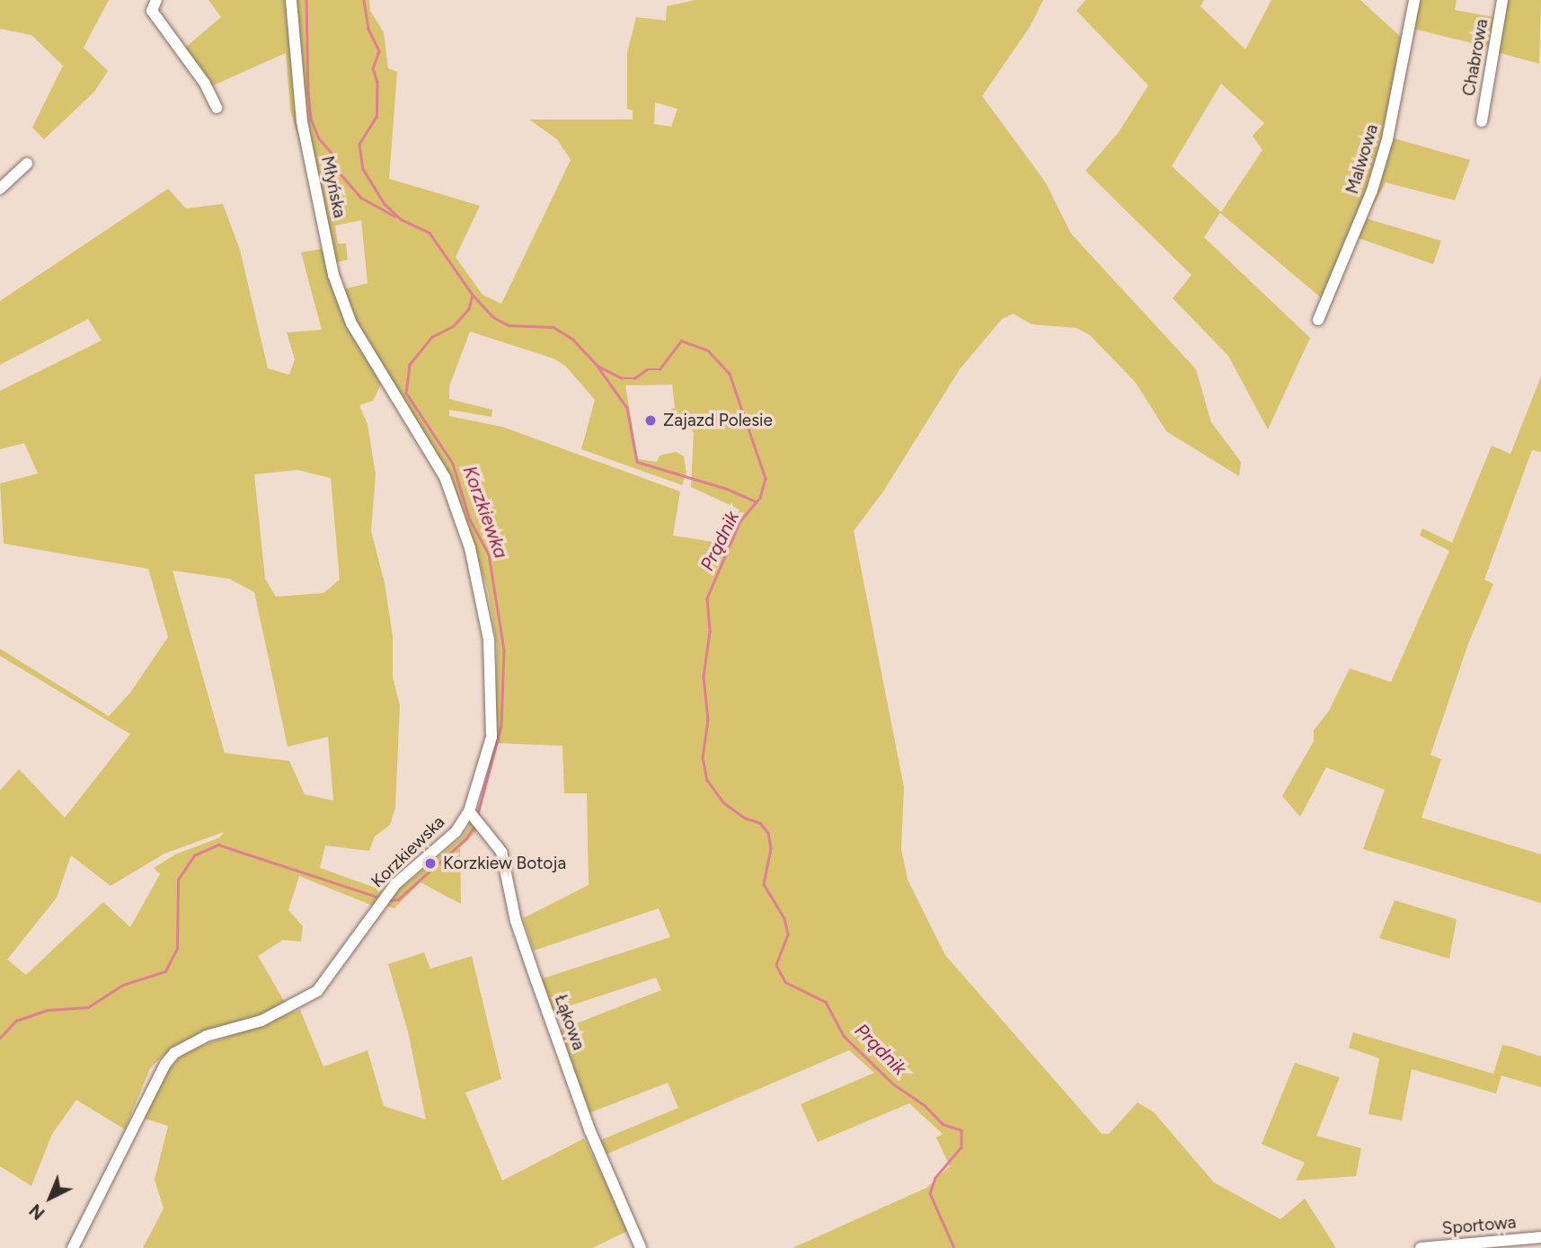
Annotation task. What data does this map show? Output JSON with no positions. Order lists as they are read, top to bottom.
{
  "streets": {
    "street": [
      "Chabrowa",
      "Malwowa",
      "Młyńska",
      "Korzkiewska",
      "Łąkowa",
      "Sportowa"
    ]
  },
  "crossings": [
    ["Młyńska", "Korzkiewska"],
    ["Korzkiewska", "Łąkowa"]
  ],
  "water": ["Korzkiewka", "Prądnik"],
  "places": ["Zajazd Polesie", "Korzkiew Botoja"],
  "north": "bottom left"
}
